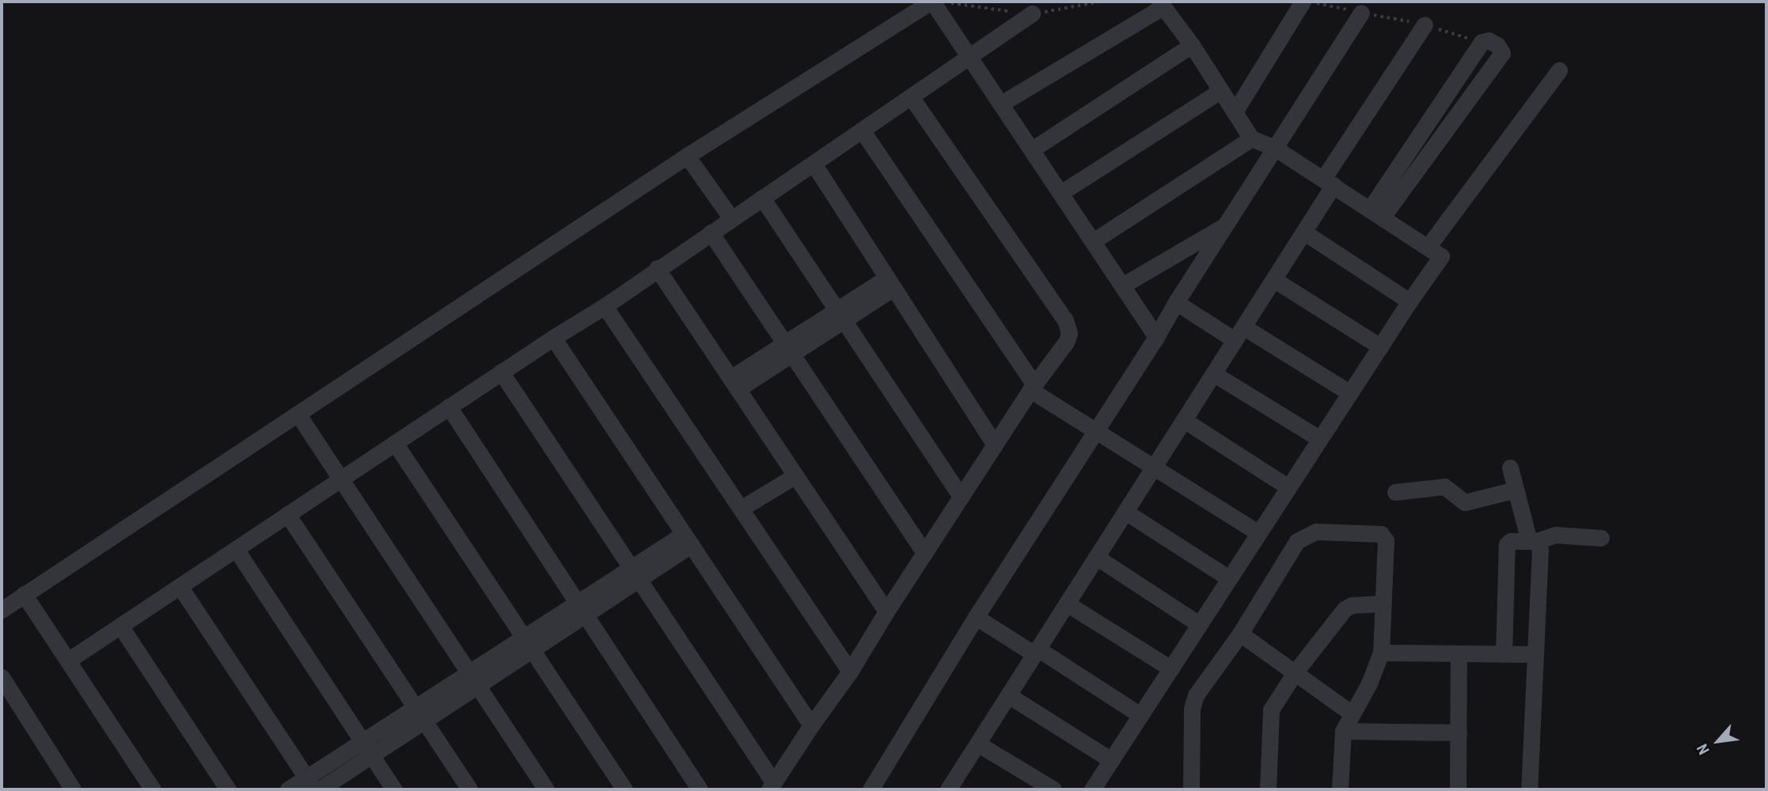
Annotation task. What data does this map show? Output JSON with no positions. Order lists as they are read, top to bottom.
{
  "north": "bottom left"
}
